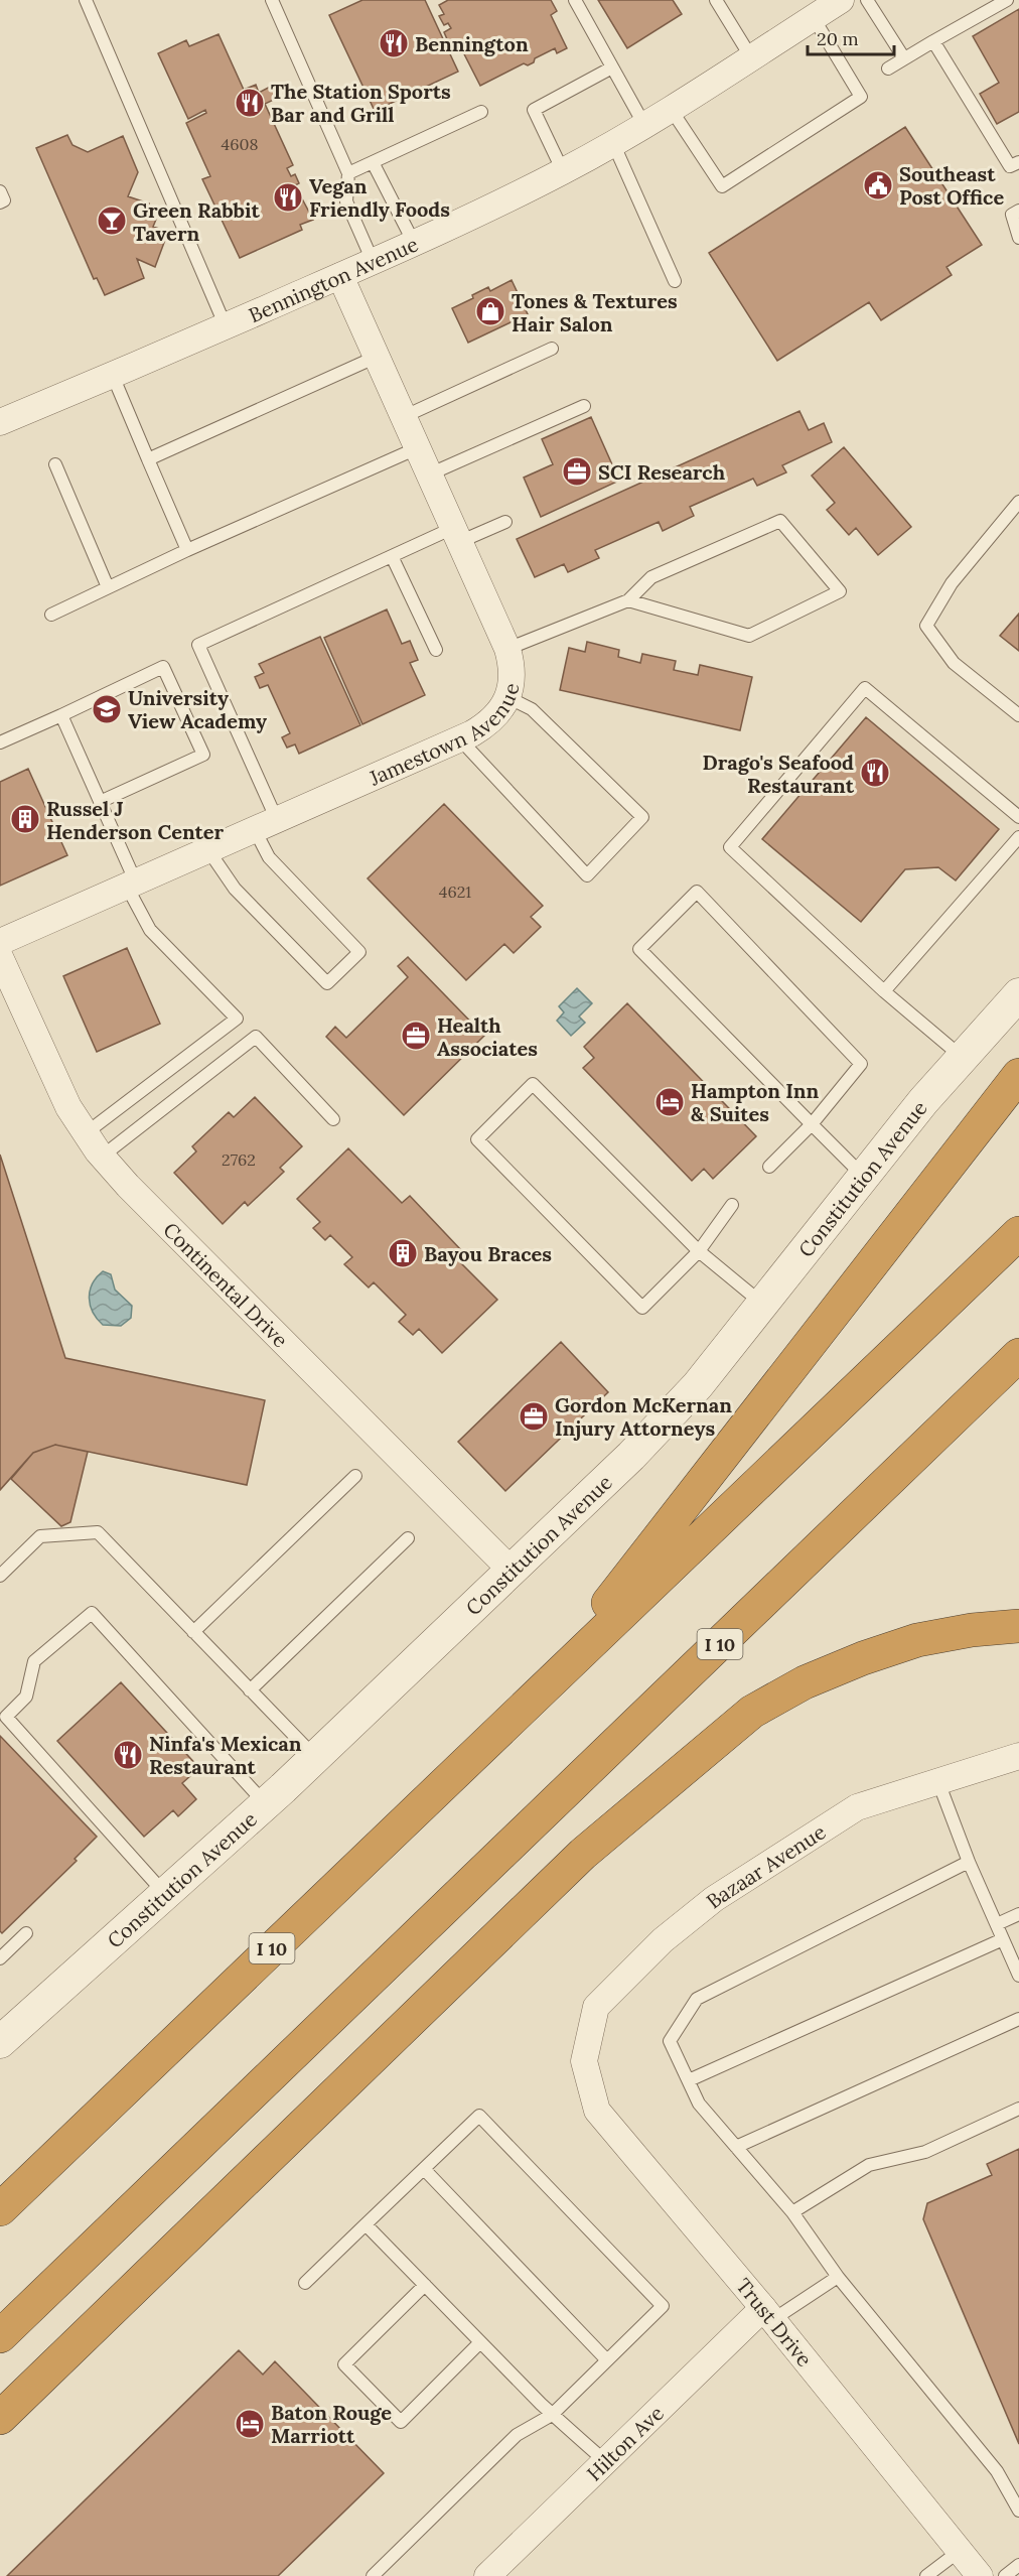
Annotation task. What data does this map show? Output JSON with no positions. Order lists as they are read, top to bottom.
{
  "streets": {
    "highway": ["I 10"],
    "street": [
      "Bennington Avenue",
      "Jamestown Avenue",
      "Constitution Avenue",
      "Continental Drive",
      "Bazaar Avenue",
      "Trust Drive",
      "Hilton Ave"
    ]
  },
  "crossings": [
    ["Bennington Avenue", "Jamestown Avenue"],
    ["Constitution Avenue", "Continental Drive"],
    ["Bazaar Avenue", "Trust Drive"],
    ["Trust Drive", "Hilton Ave"]
  ],
  "places": {
    "restaurant": [
      "Bennington",
      "The Station Sports Bar and Grill",
      "Vegan Friendly Foods",
      "Drago's Seafood Restaurant",
      "Ninfa's Mexican Restaurant"
    ],
    "public building": ["Southeast Post Office"],
    "bar": ["Green Rabbit Tavern"],
    "shop": ["Tones & Textures Hair Salon"],
    "office": ["SCI Research", "Health Associates", "Gordon McKernan Injury Attorneys"],
    "school or university": ["University View Academy"],
    "building": ["Russel J Henderson Center", "Bayou Braces"],
    "hotel": ["Hampton Inn & Suites", "Baton Rouge Marriott"]
  },
  "house_numbers": ["4608", "4621", "2762"],
  "scale_bar": "20 m"
}
